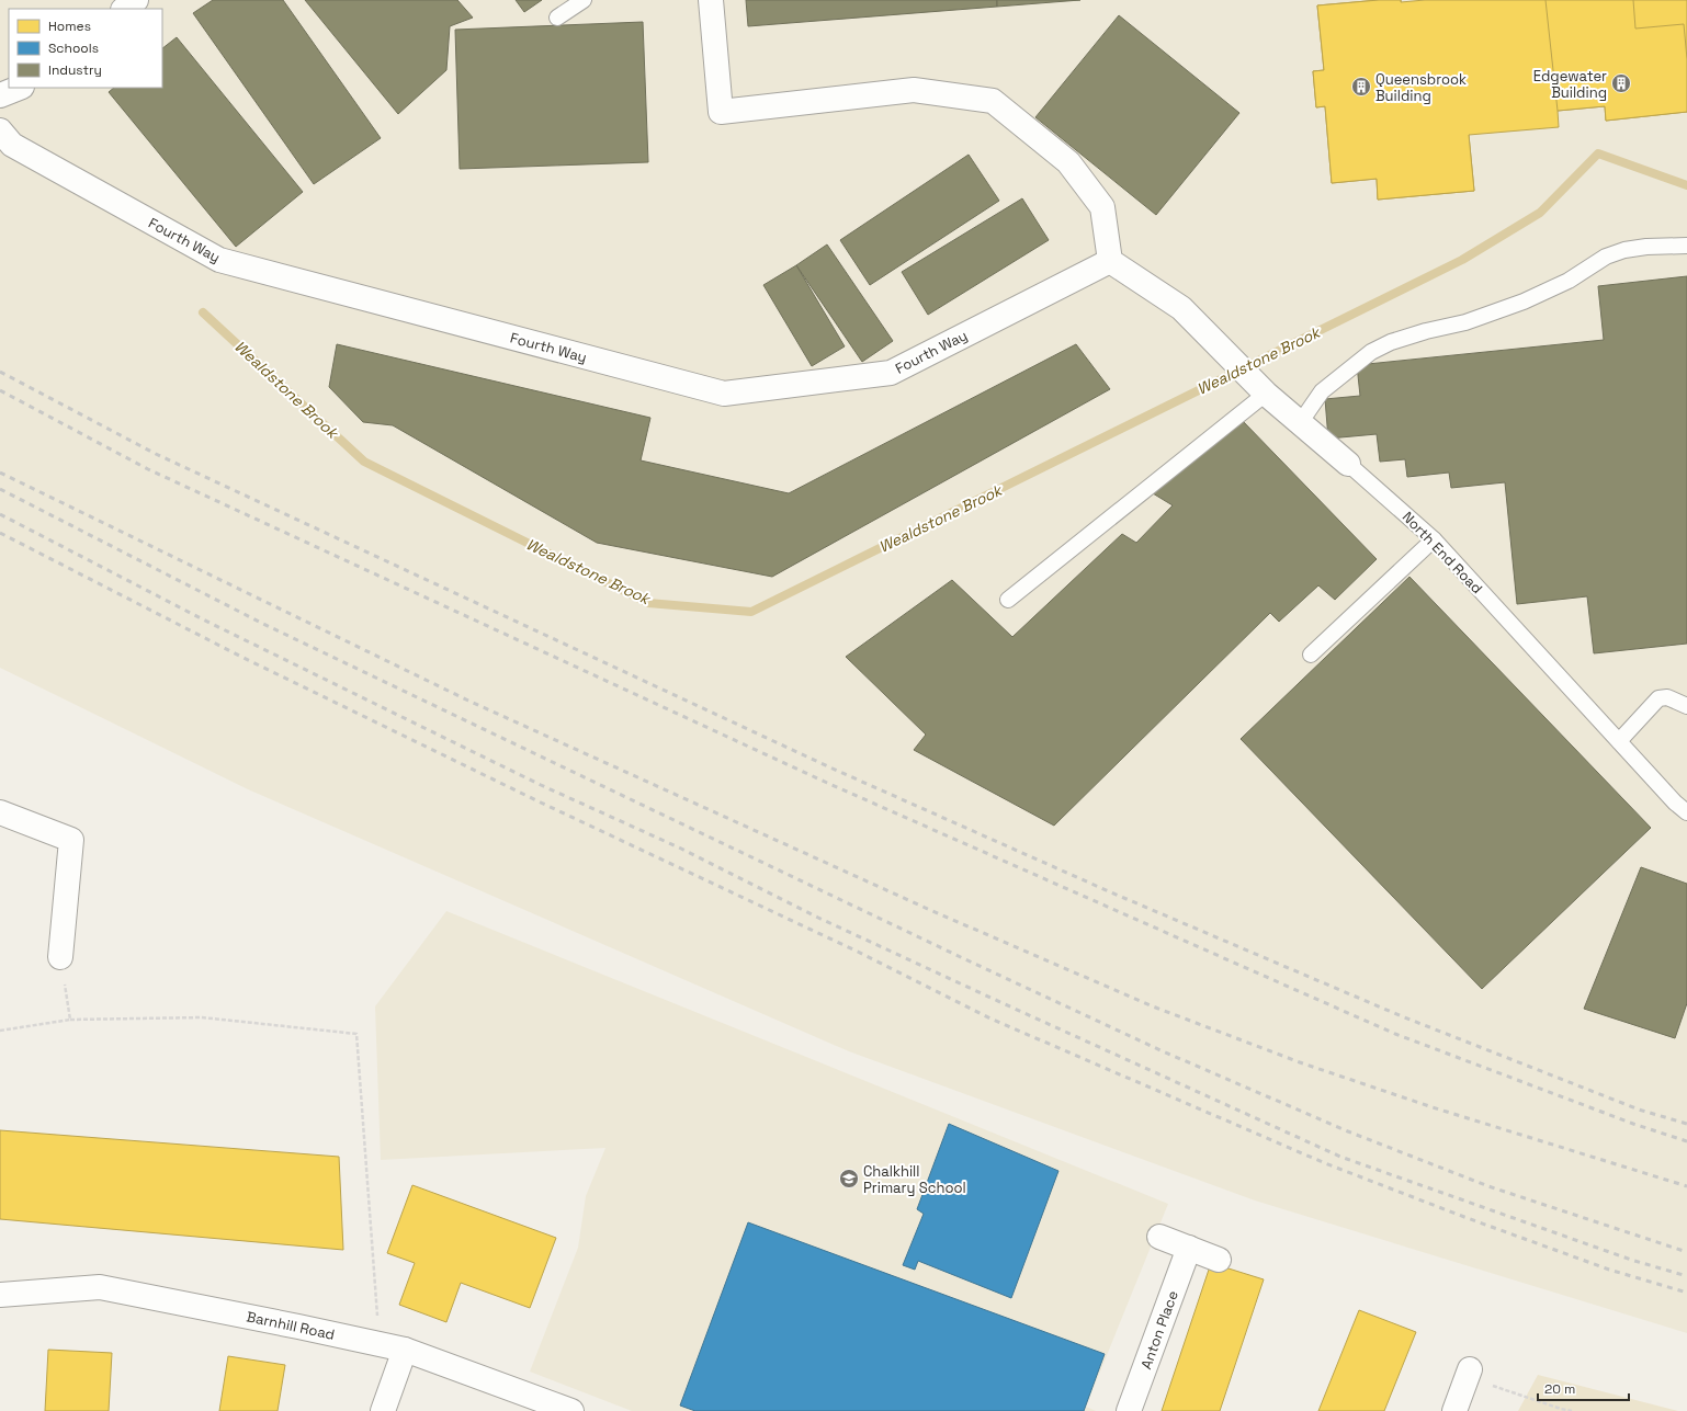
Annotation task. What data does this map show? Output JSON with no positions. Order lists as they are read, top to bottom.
{
  "streets": {
    "street": [
      "Fourth Way",
      "North End Road",
      "Barnhill Road",
      "Anton Place"
    ]
  },
  "crossings": [
    ["Fourth Way", "North End Road"]
  ],
  "water": ["Wealdstone Brook"],
  "places": {
    "building": ["Edgewater Building", "Queensbrook Building"],
    "school or university": ["Chalkhill Primary School"]
  },
  "legend": ["Homes", "Schools", "Industry"],
  "scale_bar": "20 m"
}
